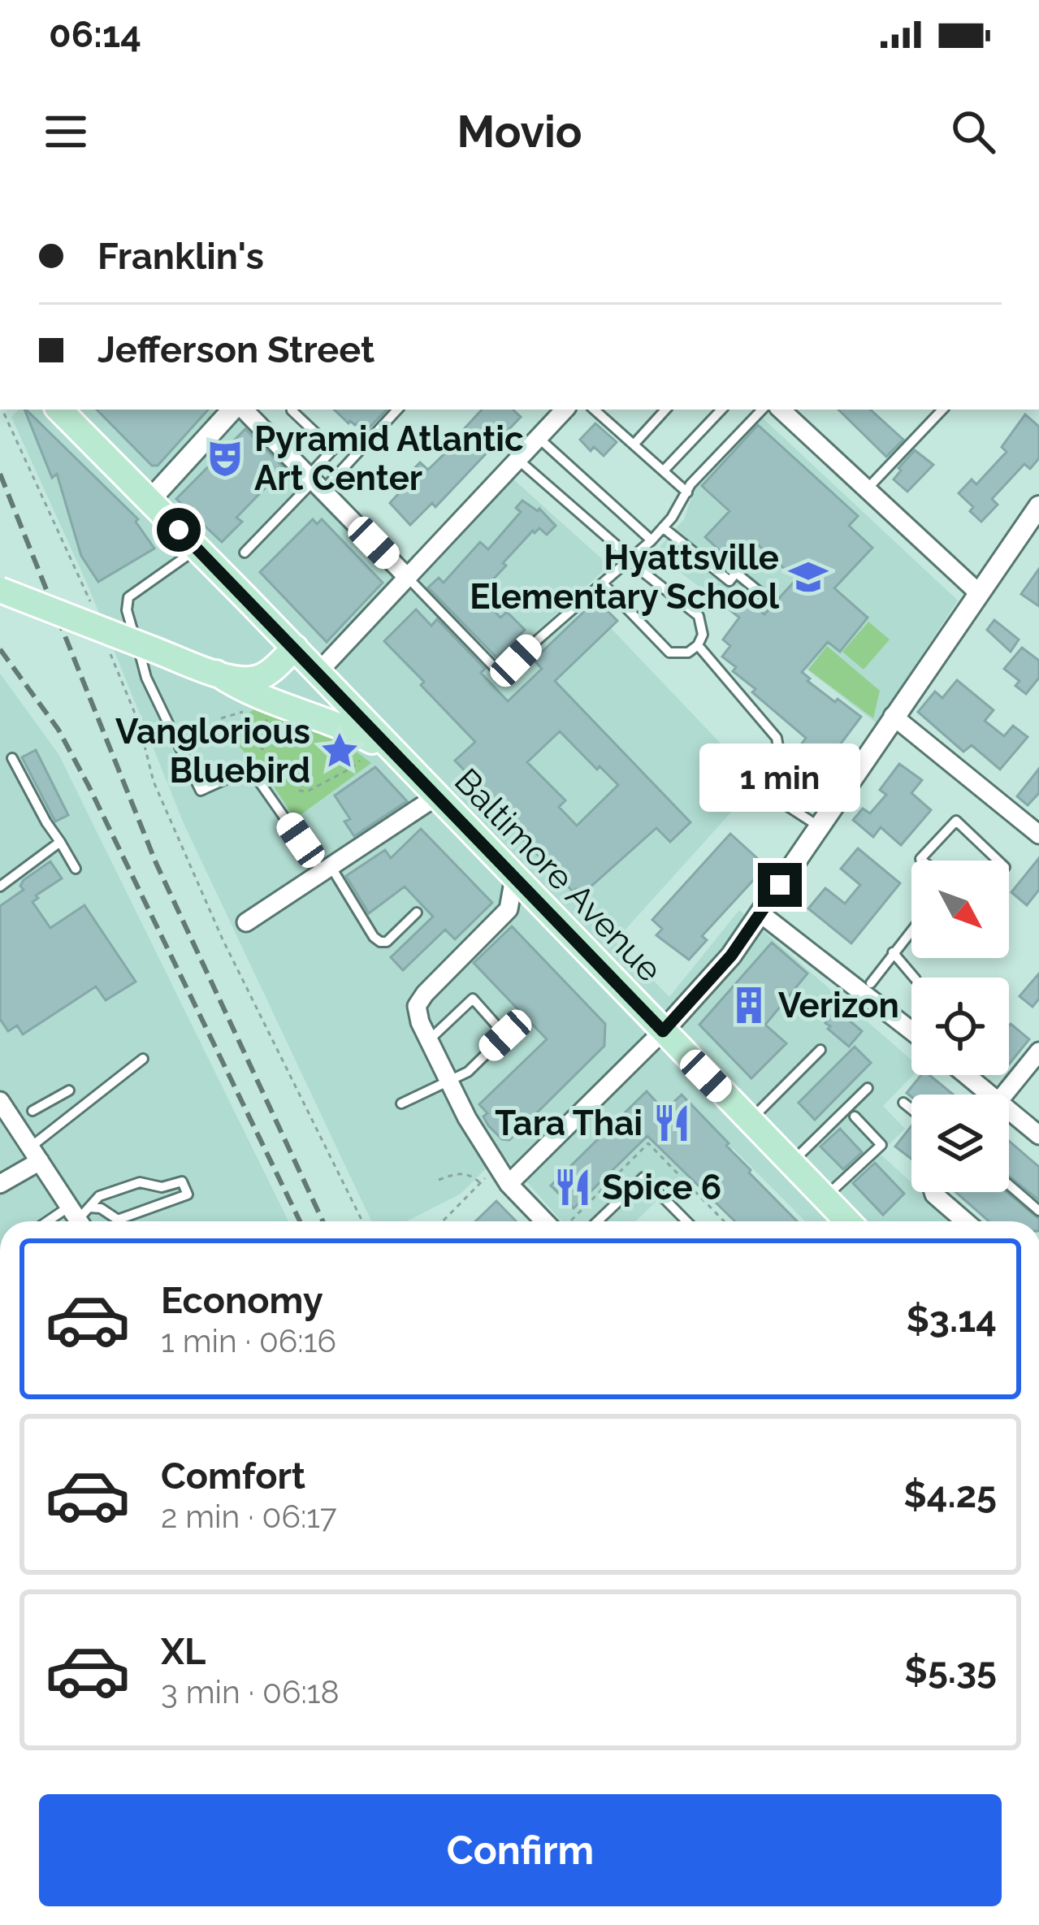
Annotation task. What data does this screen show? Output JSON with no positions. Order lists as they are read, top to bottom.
{
  "streets": {
    "main road": ["Baltimore Avenue"]
  },
  "places": {
    "theatre": ["Pyramid Atlantic Art Center"],
    "school or university": ["Hyattsville Elementary School"],
    "place": ["Vanglorious Bluebird"],
    "building": ["Verizon"],
    "restaurant": ["Tara Thai", "Spice 6"]
  },
  "north": "bottom right",
  "page": {
    "status": "06:14",
    "header": "Movio",
    "banner": ["Franklin's", "Jefferson Street"],
    "bubble": "1 min",
    "list": [
      {
        "name": "Economy",
        "note": "1 min · 06:16",
        "value": "$3.14"
      },
      {
        "name": "Comfort",
        "note": "2 min · 06:17",
        "value": "$4.25"
      },
      {
        "name": "XL",
        "note": "3 min · 06:18",
        "value": "$5.35"
      }
    ],
    "buttons": "Confirm"
  }
}
